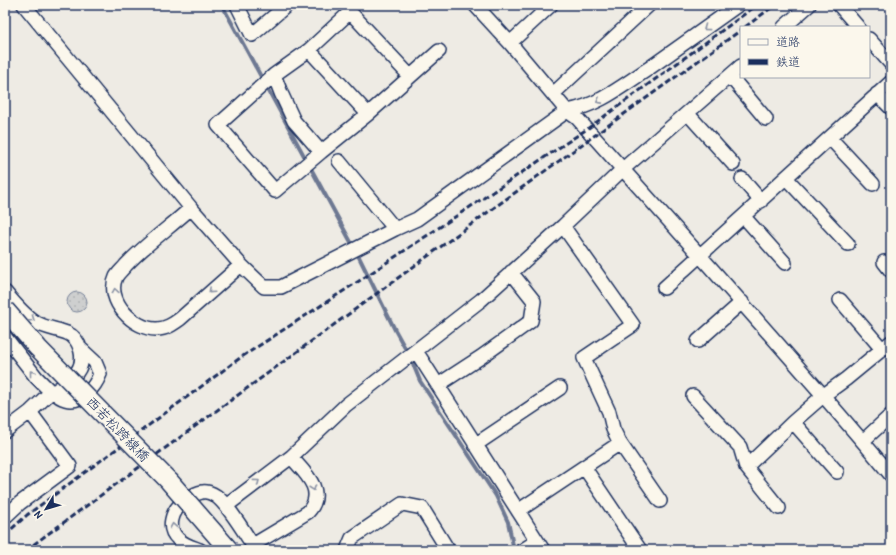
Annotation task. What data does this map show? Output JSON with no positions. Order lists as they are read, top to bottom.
{
  "streets": {
    "main road": ["西若松跨線橋"]
  },
  "legend": ["道路", "鉄道"],
  "north": "bottom left"
}
